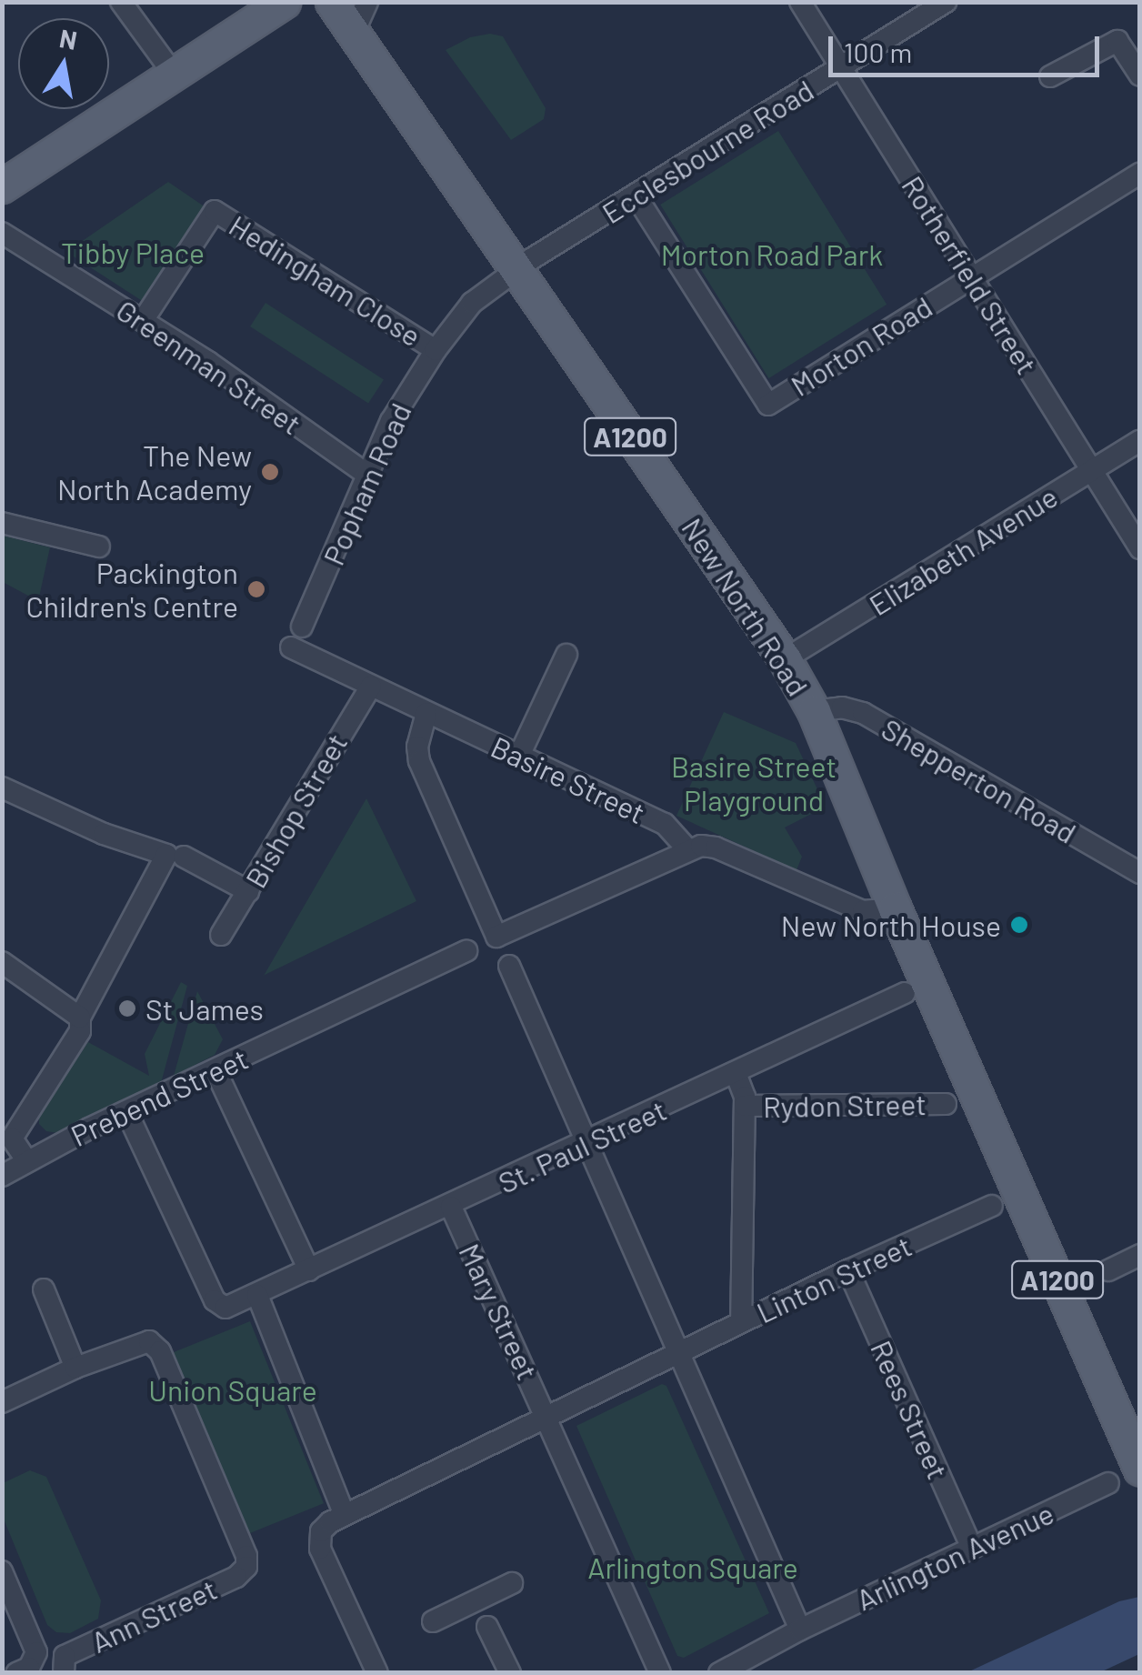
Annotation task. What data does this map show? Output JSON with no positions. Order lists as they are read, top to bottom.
{
  "streets": {
    "main road": ["A1200", "New North Road"],
    "street": [
      "Ecclesbourne Road",
      "Rotherfield Street",
      "Hedingham Close",
      "Morton Road",
      "Greenman Street",
      "Popham Road",
      "Elizabeth Avenue",
      "Basire Street",
      "Shepperton Road",
      "Bishop Street",
      "Prebend Street",
      "Rydon Street",
      "St. Paul Street",
      "Linton Street",
      "Mary Street",
      "Rees Street",
      "Arlington Avenue",
      "Ann Street"
    ]
  },
  "crossings": [
    ["Ecclesbourne Road", "Rotherfield Street"],
    ["Ecclesbourne Road", "Morton Road"],
    ["Ecclesbourne Road", "Popham Road"],
    ["Ecclesbourne Road", "New North Road"],
    ["Rotherfield Street", "Morton Road"],
    ["Rotherfield Street", "Elizabeth Avenue"],
    ["Hedingham Close", "Greenman Street"],
    ["Hedingham Close", "Popham Road"],
    ["Greenman Street", "Popham Road"],
    ["Popham Road", "New North Road"],
    ["Elizabeth Avenue", "New North Road"],
    ["New North Road", "Shepperton Road"],
    ["Basire Street", "Bishop Street"],
    ["St. Paul Street", "Mary Street"],
    ["Linton Street", "Rees Street"],
    ["Rees Street", "Arlington Avenue"]
  ],
  "parks": [
    "Tibby Place",
    "Morton Road Park",
    "Basire Street Playground",
    "Union Square",
    "Arlington Square"
  ],
  "places": [
    "The New North Academy",
    "Packington Children's Centre",
    "New North House",
    "St James"
  ],
  "scale_bar": "100 m",
  "north": "top"
}
